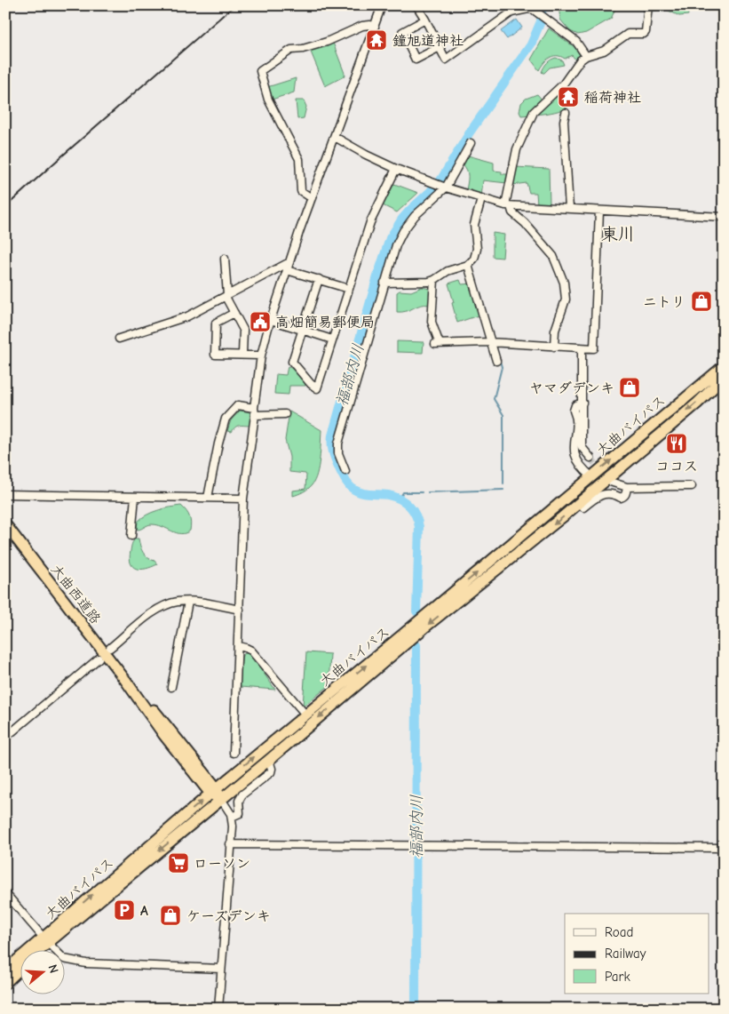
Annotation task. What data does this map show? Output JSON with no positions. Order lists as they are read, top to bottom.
{
  "streets": {
    "highway": ["大曲バイパス", "大曲西道路"]
  },
  "crossings": [
    ["大曲バイパス", "大曲西道路"]
  ],
  "districts": ["東川"],
  "water": ["福部内川"],
  "places": {
    "temple": ["鐘旭道神社", "稲荷神社"],
    "shop": ["ニトリ", "ヤマダデンキ", "ケーズデンキ"],
    "public building": ["高畑簡易郵便局"],
    "restaurant": ["ココス"],
    "supermarket": ["ローソン"],
    "parking": ["A"]
  },
  "legend": ["Road", "Railway", "Park"],
  "north": "right"
}
